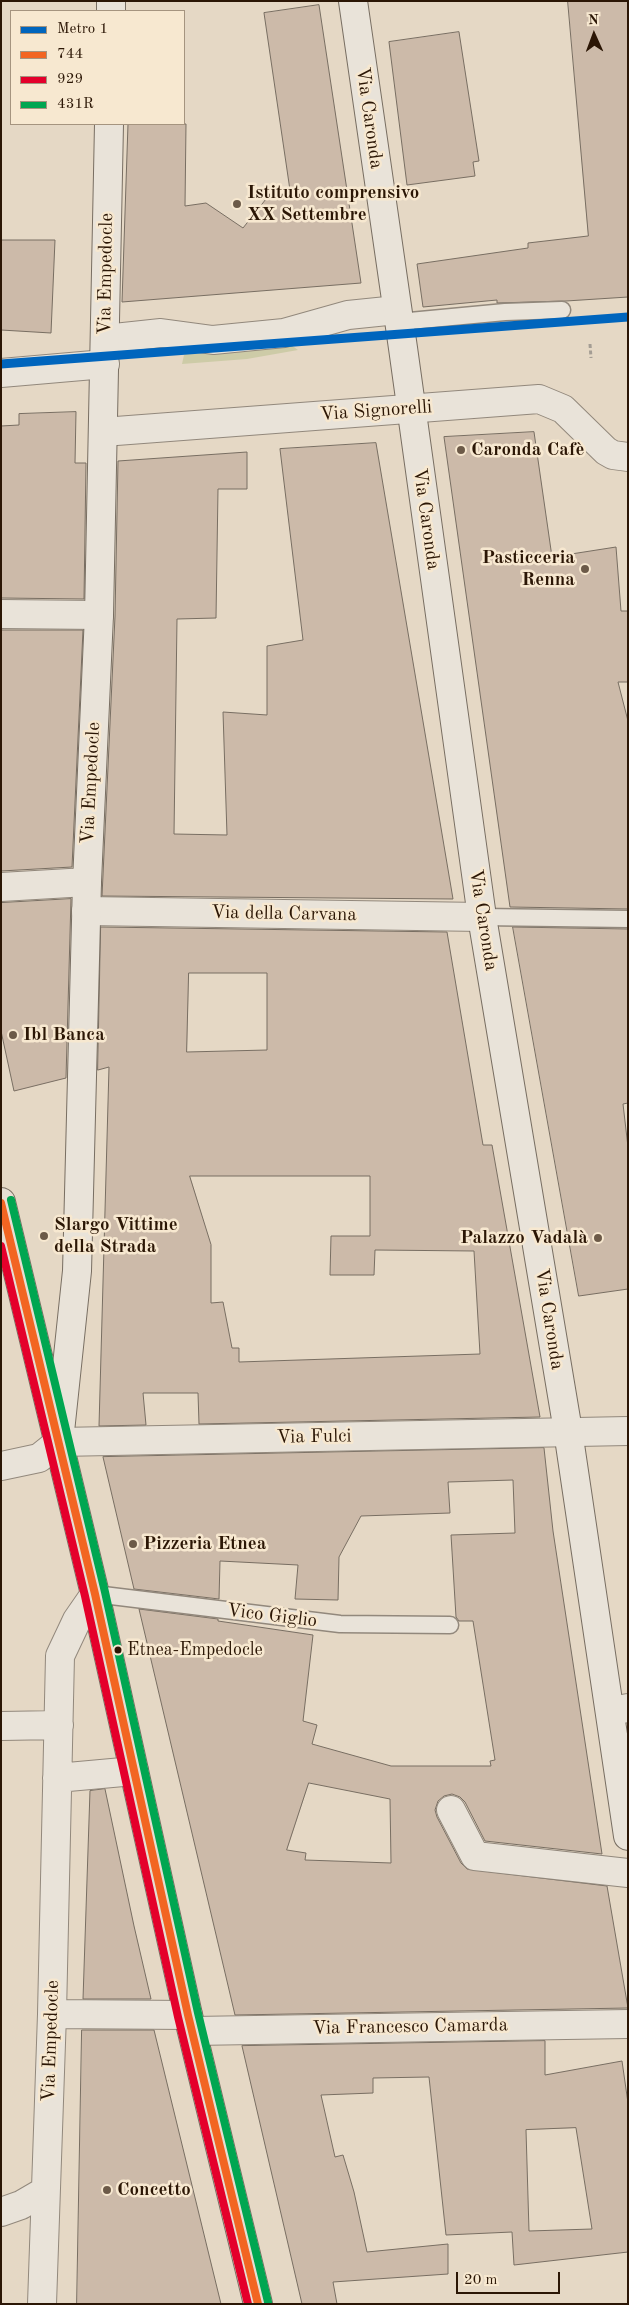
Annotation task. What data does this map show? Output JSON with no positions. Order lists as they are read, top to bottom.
{
  "streets": {
    "street": [
      "Via Caronda",
      "Via Empedocle",
      "Via Signorelli",
      "Via della Carvana",
      "Via Fulci",
      "Via Francesco Camarda"
    ],
    "lane": ["Vico Giglio"]
  },
  "crossings": [
    ["Via Caronda", "Via Signorelli"],
    ["Via Caronda", "Via della Carvana"],
    ["Via Caronda", "Via Fulci"],
    ["Via Empedocle", "Via Signorelli"],
    ["Via Empedocle", "Via della Carvana"],
    ["Via Empedocle", "Via Fulci"],
    ["Via Empedocle", "Vico Giglio"],
    ["Via Empedocle", "Via Francesco Camarda"]
  ],
  "places": [
    "Istituto comprensivo XX Settembre",
    "Caronda Cafè",
    "Pasticceria Renna",
    "Ibl Banca",
    "Slargo Vittime della Strada",
    "Palazzo Vadalà",
    "Pizzeria Etnea",
    "Etnea-Empedocle",
    "Concetto"
  ],
  "lines": [
    "metro line 1",
    "transit line 431R",
    "transit line 744",
    "transit line 929"
  ],
  "legend": [
    "Metro 1",
    "744",
    "929",
    "431R"
  ],
  "scale_bar": "20 m",
  "north": "top"
}
